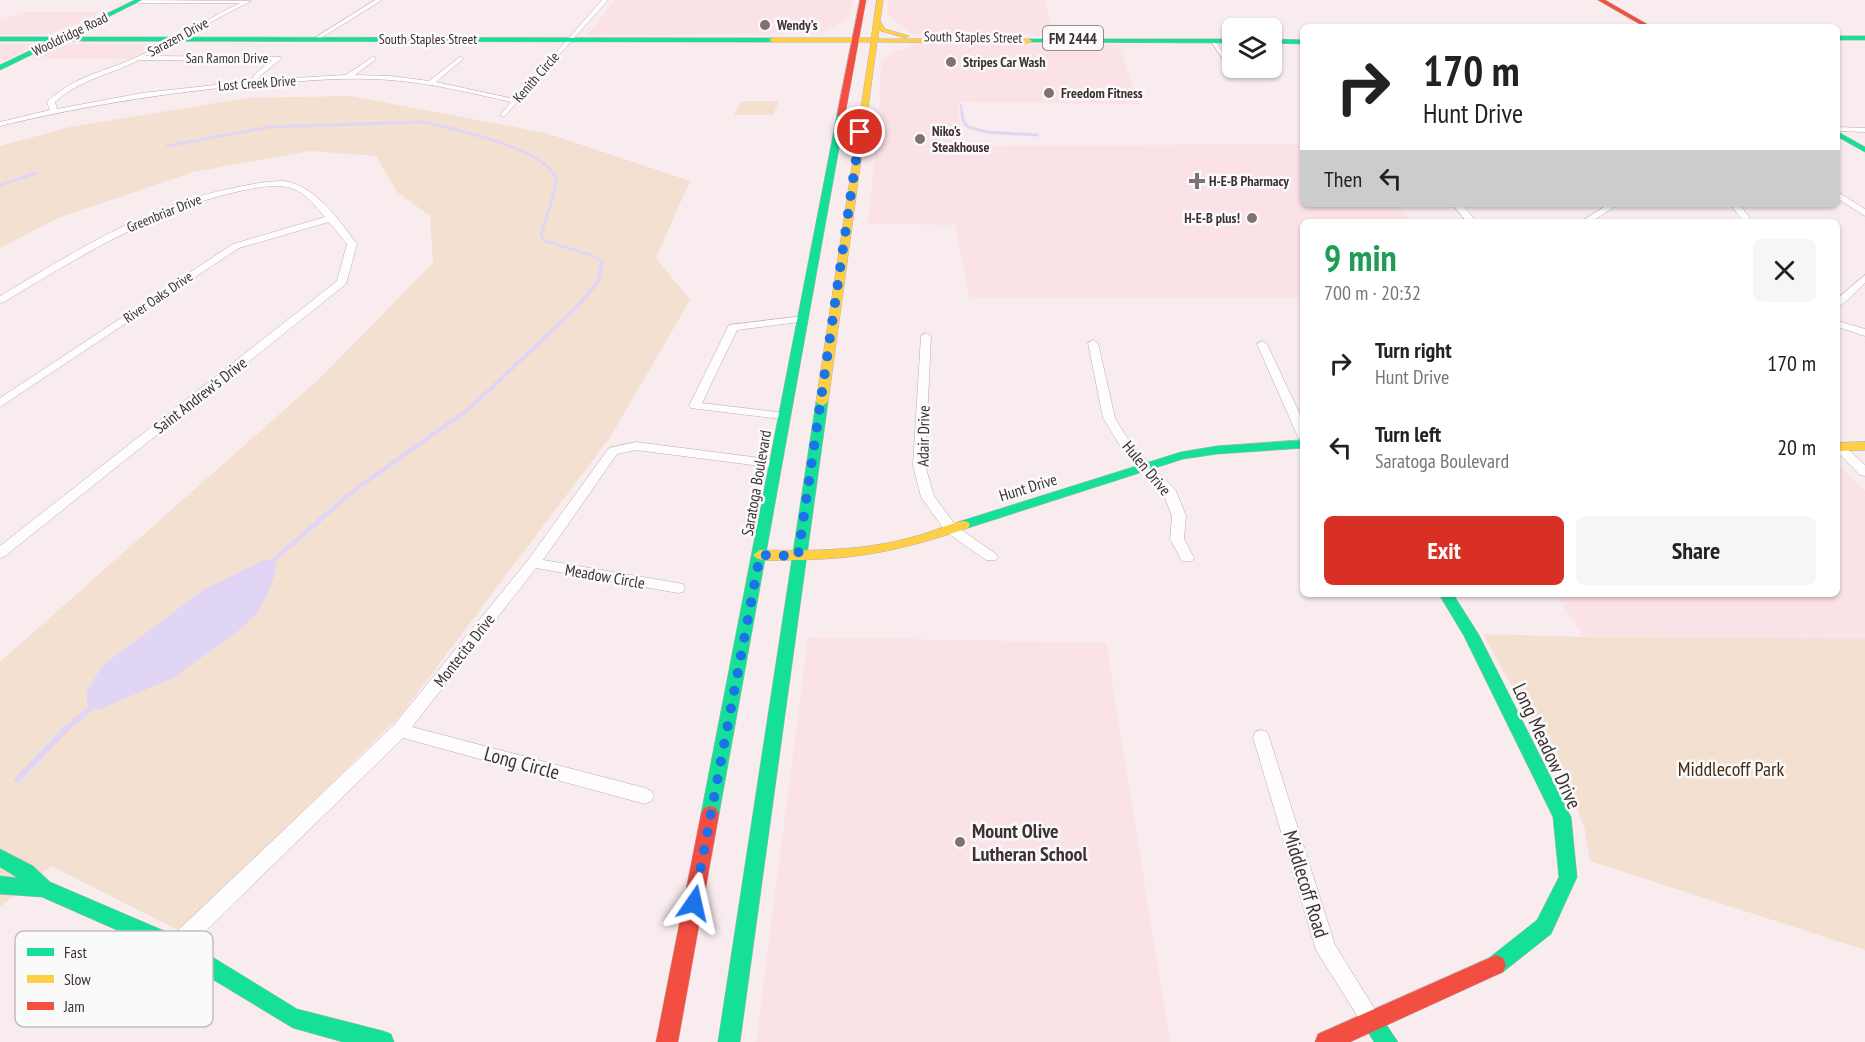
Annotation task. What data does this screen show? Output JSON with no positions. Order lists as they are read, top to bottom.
{
  "streets": {
    "main road": [
      "Wooldridge Road",
      "South Staples Street",
      "FM 2444",
      "Saratoga Boulevard",
      "Hunt Drive",
      "Long Meadow Drive"
    ],
    "street": [
      "Sarazen Drive",
      "San Ramon Drive",
      "Kenith Circle",
      "Lost Creek Drive",
      "Greenbriar Drive",
      "River Oaks Drive",
      "Saint Andrew's Drive",
      "Adair Drive",
      "Hulen Drive",
      "Meadow Circle",
      "Montecita Drive",
      "Long Circle",
      "Middlecoff Road"
    ]
  },
  "crossings": [
    ["Wooldridge Road", "Sarazen Drive"],
    ["Wooldridge Road", "South Staples Street"],
    ["Sarazen Drive", "South Staples Street"],
    ["Sarazen Drive", "San Ramon Drive"],
    ["Sarazen Drive", "Lost Creek Drive"],
    ["South Staples Street", "Kenith Circle"],
    ["South Staples Street", "Saratoga Boulevard"],
    ["San Ramon Drive", "Lost Creek Drive"],
    ["Kenith Circle", "Lost Creek Drive"],
    ["Greenbriar Drive", "River Oaks Drive"],
    ["Greenbriar Drive", "Saint Andrew's Drive"],
    ["River Oaks Drive", "Saint Andrew's Drive"],
    ["Adair Drive", "Hunt Drive"],
    ["Hulen Drive", "Hunt Drive"],
    ["Saratoga Boulevard", "Hunt Drive"],
    ["Saratoga Boulevard", "Montecita Drive"],
    ["Meadow Circle", "Montecita Drive"],
    ["Montecita Drive", "Long Circle"],
    ["Long Meadow Drive", "Middlecoff Road"]
  ],
  "parks": ["Middlecoff Park"],
  "places": {
    "other": [
      "Wendy's",
      "Stripes Car Wash",
      "Freedom Fitness",
      "Niko's Steakhouse",
      "H-E-B plus!",
      "Mount Olive Lutheran School"
    ],
    "health": ["H-E-B Pharmacy"]
  },
  "legend": ["Fast", "Slow", "Jam"],
  "page": {
    "turn": ["170 m", "Hunt Drive"],
    "then": "Then",
    "heading": ["9 min", "700 m · 20:32"],
    "list": [
      {
        "name": "Turn right",
        "note": "Hunt Drive",
        "value": "170 m"
      },
      {
        "name": "Turn left",
        "note": "Saratoga Boulevard",
        "value": "20 m"
      }
    ],
    "buttons": ["Exit", "Share"]
  }
}
